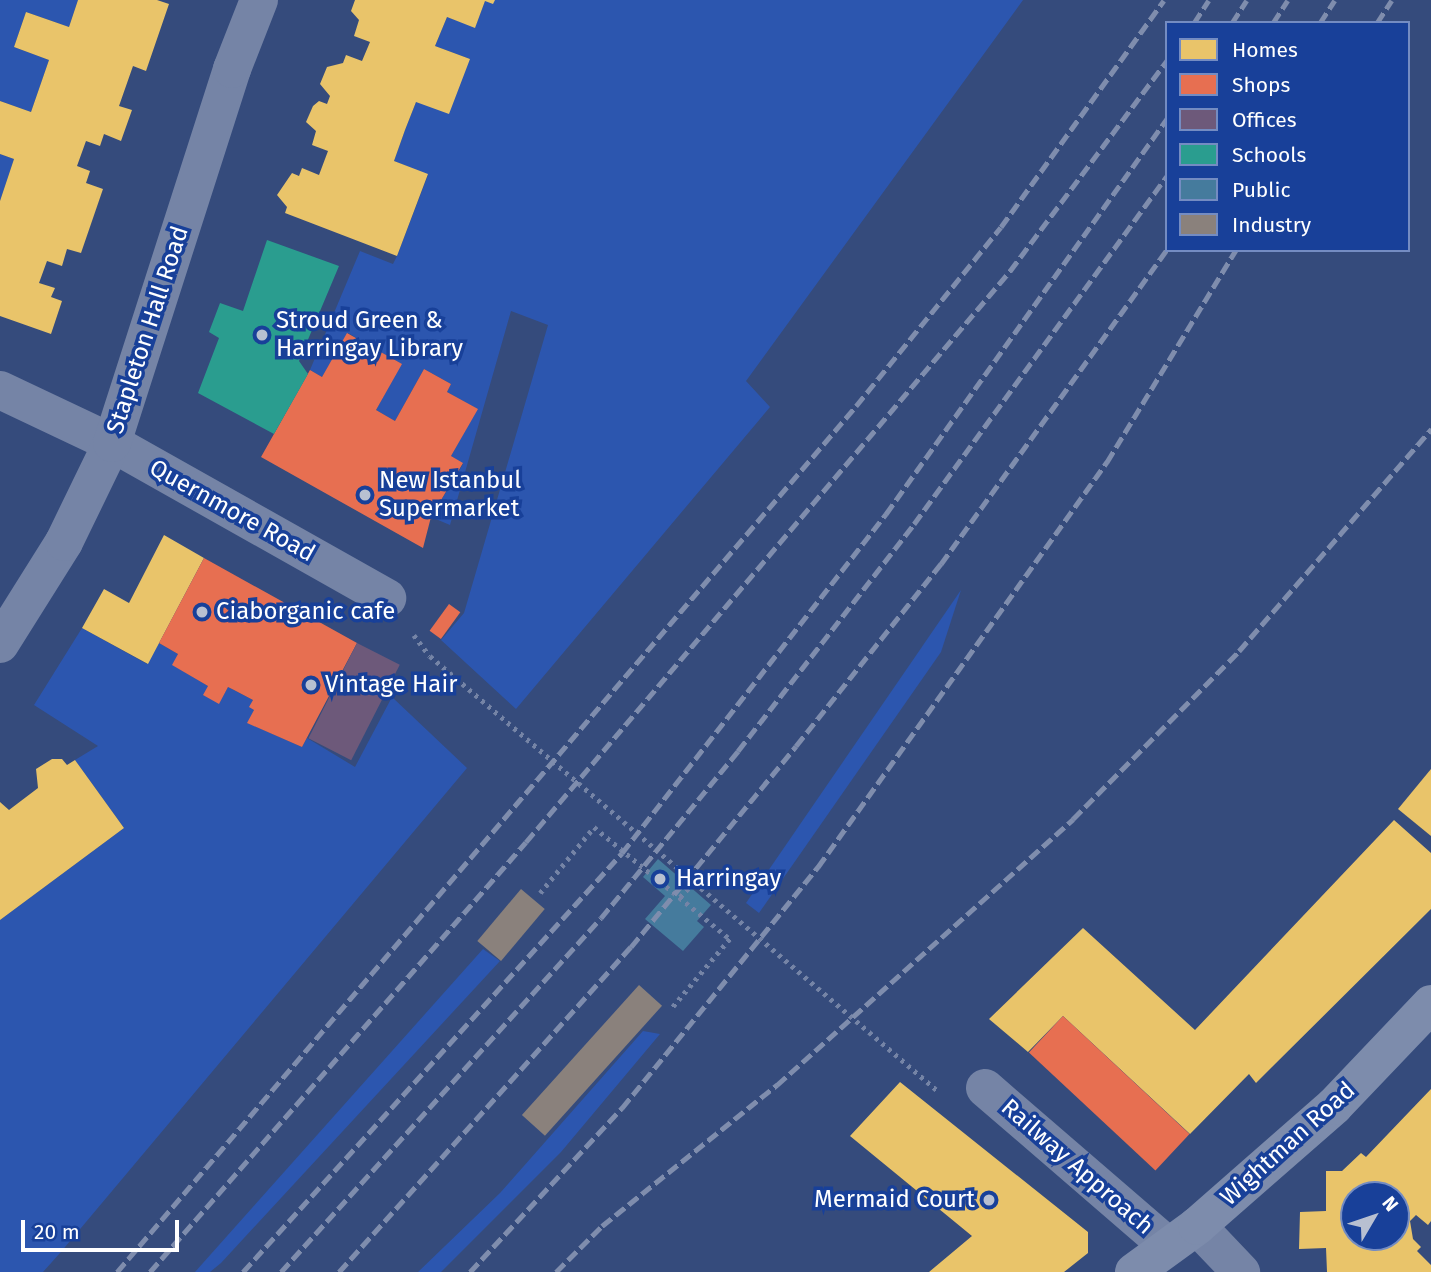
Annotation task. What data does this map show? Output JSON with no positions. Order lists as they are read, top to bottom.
{
  "streets": {
    "main road": ["Wightman Road"],
    "street": ["Stapleton Hall Road", "Quernmore Road", "Railway Approach"]
  },
  "crossings": [
    ["Stapleton Hall Road", "Quernmore Road"],
    ["Wightman Road", "Railway Approach"]
  ],
  "places": [
    "Stroud Green & Harringay Library",
    "New Istanbul Supermarket",
    "Ciaborganic cafe",
    "Vintage Hair",
    "Harringay",
    "Mermaid Court"
  ],
  "legend": [
    "Homes",
    "Shops",
    "Offices",
    "Schools",
    "Public",
    "Industry"
  ],
  "scale_bar": "20 m",
  "north": "top right"
}
